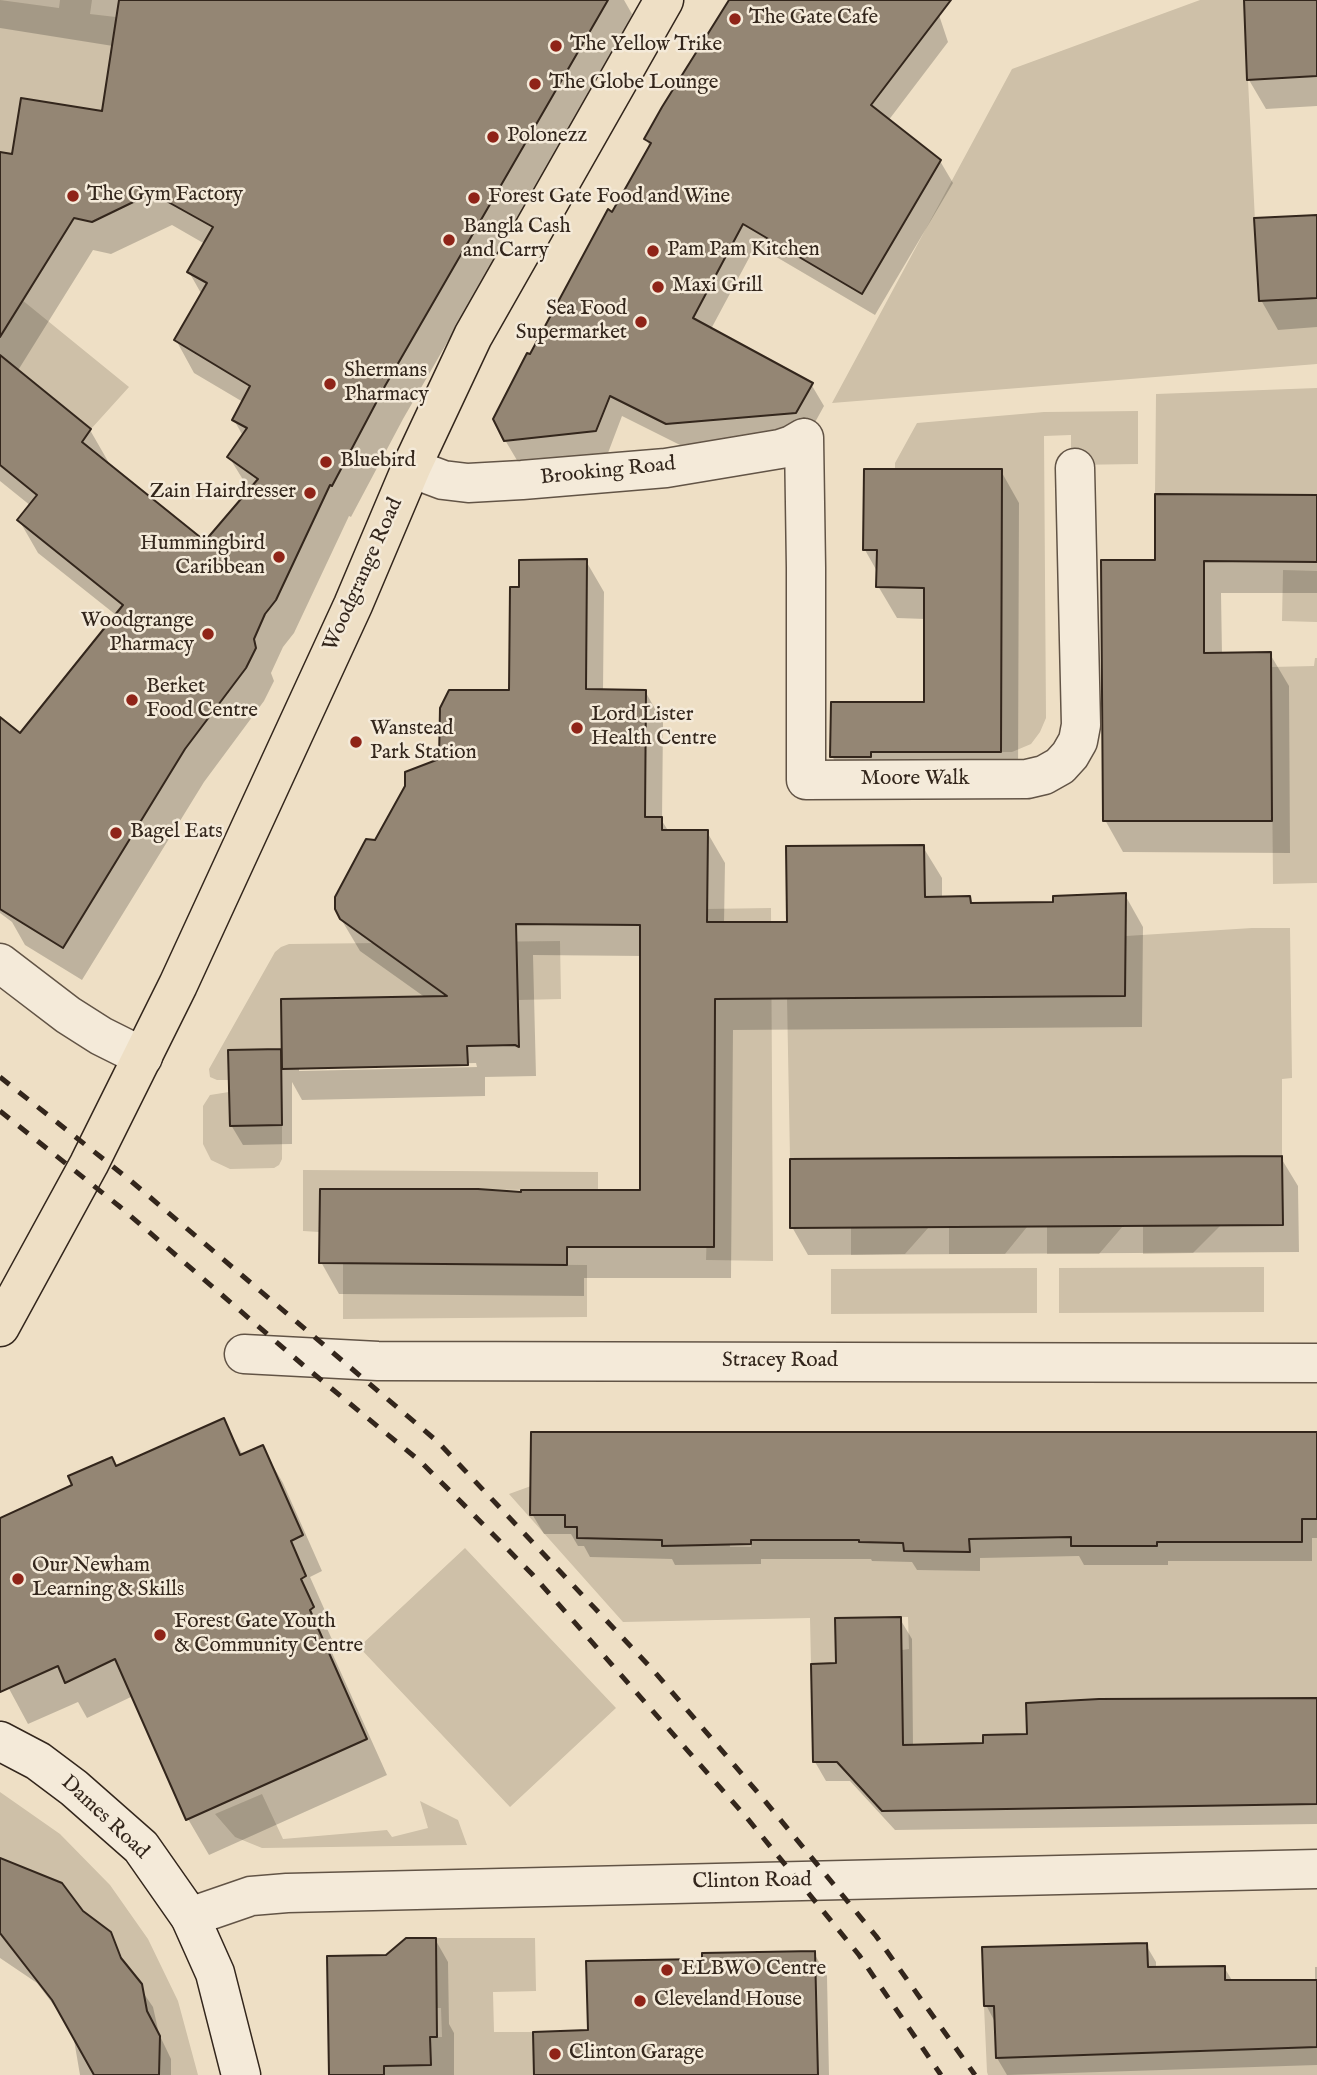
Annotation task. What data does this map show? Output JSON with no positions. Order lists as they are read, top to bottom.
{
  "streets": {
    "main road": ["Woodgrange Road"],
    "street": [
      "Brooking Road",
      "Moore Walk",
      "Stracey Road",
      "Dames Road",
      "Clinton Road"
    ]
  },
  "crossings": [
    ["Brooking Road", "Woodgrange Road"],
    ["Brooking Road", "Moore Walk"],
    ["Dames Road", "Clinton Road"]
  ],
  "places": [
    "The Gate Cafe",
    "The Yellow Trike",
    "The Globe Lounge",
    "Polonezz",
    "The Gym Factory",
    "Forest Gate Food and Wine",
    "Bangla Cash and Carry",
    "Pam Pam Kitchen",
    "Maxi Grill",
    "Sea Food Supermarket",
    "Shermans Pharmacy",
    "Bluebird",
    "Zain Hairdresser",
    "Hummingbird Caribbean",
    "Woodgrange Pharmacy",
    "Berket Food Centre",
    "Lord Lister Health Centre",
    "Wanstead Park Station",
    "Bagel Eats",
    "Our Newham Learning & Skills",
    "Forest Gate Youth & Community Centre",
    "ELBWO Centre",
    "Cleveland House",
    "Clinton Garage"
  ]
}
